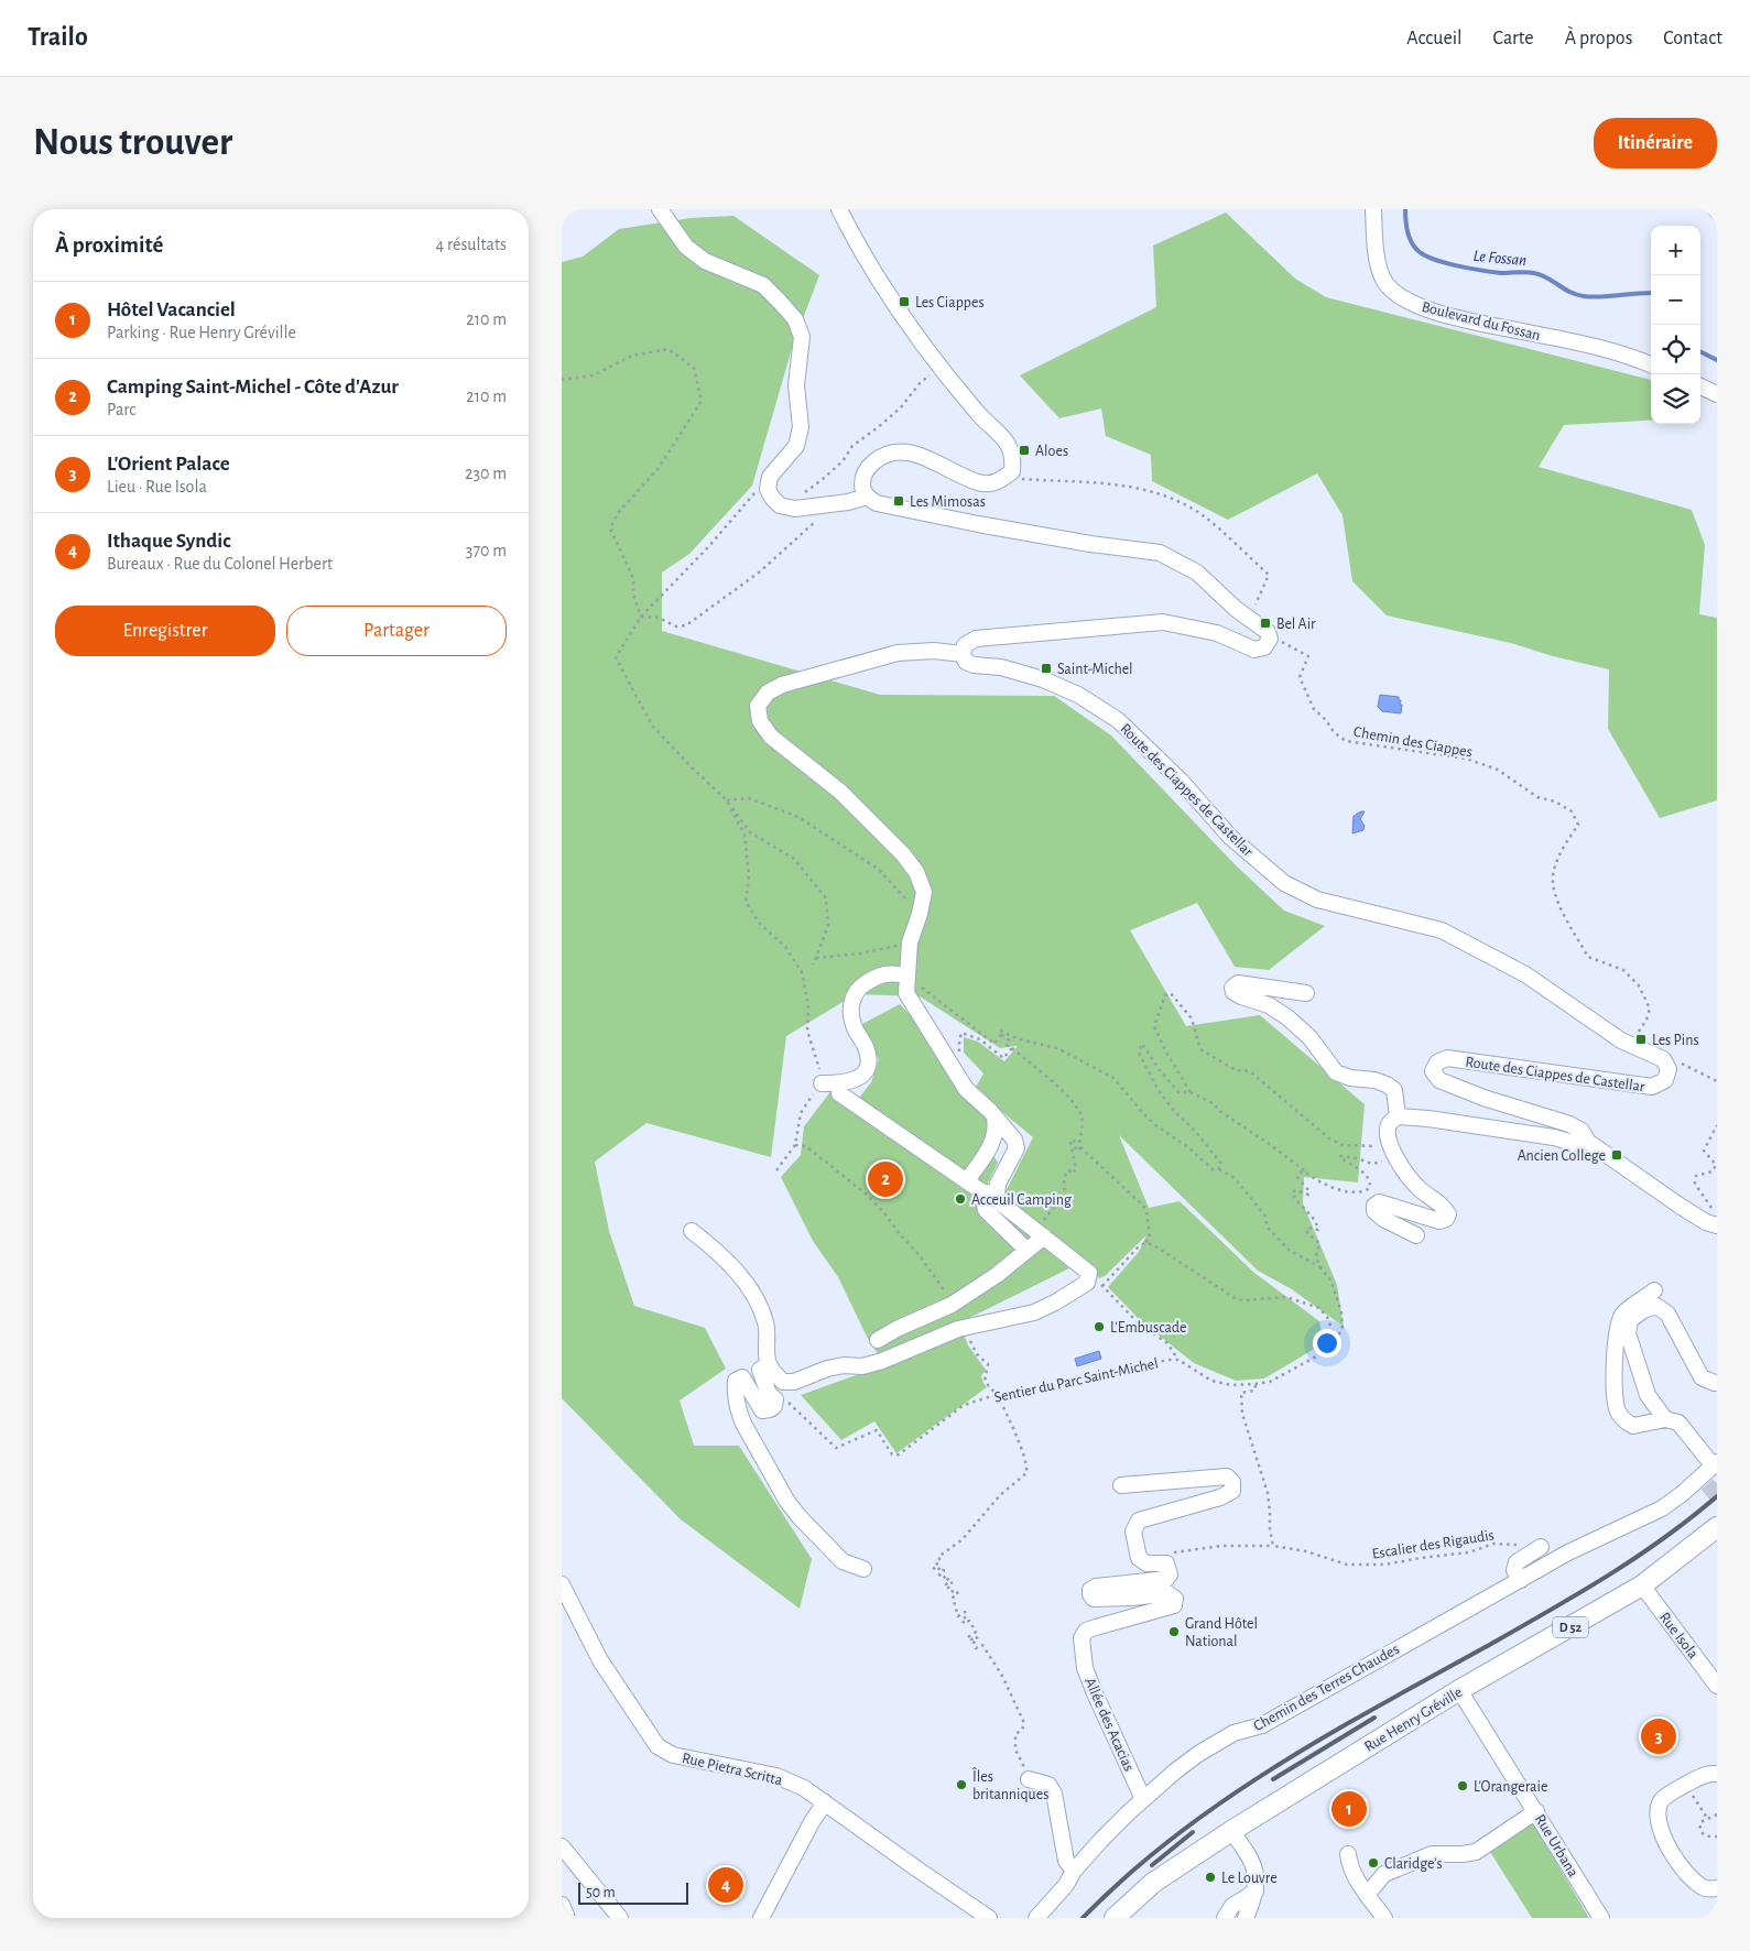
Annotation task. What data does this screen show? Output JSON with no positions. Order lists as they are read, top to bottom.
{
  "streets": {
    "main road": ["D 52", "Rue Henry Gréville"],
    "street": [
      "Boulevard du Fossan",
      "Route des Ciappes de Castellar",
      "Rue Isola",
      "Chemin des Terres Chaudes",
      "Allée des Acacias",
      "Rue Pietra Scritta",
      "Rue Urbana"
    ],
    "path": ["Chemin des Ciappes", "Sentier du Parc Saint-Michel", "Escalier des Rigaudis"]
  },
  "crossings": [
    ["Chemin des Ciappes", "Route des Ciappes de Castellar"],
    ["Escalier des Rigaudis", "Allée des Acacias"],
    ["Rue Isola", "Rue Henry Gréville"],
    ["Chemin des Terres Chaudes", "Allée des Acacias"],
    ["Rue Henry Gréville", "Rue Urbana"]
  ],
  "water": ["Le Fossan"],
  "places": {
    "transit": [
      "Les Ciappes",
      "Aloes",
      "Les Mimosas",
      "Bel Air",
      "Saint-Michel",
      "Les Pins",
      "Ancien College"
    ],
    "other": [
      "Acceuil Camping",
      "L'Embuscade",
      "Grand Hôtel National",
      "Îles britanniques",
      "L'Orangeraie",
      "Claridge's",
      "Le Louvre"
    ]
  },
  "scale_bar": "50 m",
  "page": {
    "header": "Trailo",
    "nav": [
      "Accueil",
      "Carte",
      "À propos",
      "Contact"
    ],
    "buttons": [
      "Itinéraire",
      ["Enregistrer", "Partager"]
    ],
    "title": "Nous trouver",
    "heading": ["À proximité", "4 résultats"],
    "map_buttons": ["+", "−"],
    "list": [
      {
        "mark": "1",
        "name": "Hôtel Vacanciel",
        "note": "Parking · Rue Henry Gréville",
        "value": "210 m"
      },
      {
        "mark": "2",
        "name": "Camping Saint-Michel - Côte d'Azur",
        "note": "Parc",
        "value": "210 m"
      },
      {
        "mark": "3",
        "name": "L'Orient Palace",
        "note": "Lieu · Rue Isola",
        "value": "230 m"
      },
      {
        "mark": "4",
        "name": "Ithaque Syndic",
        "note": "Bureaux · Rue du Colonel Herbert",
        "value": "370 m"
      }
    ],
    "pins": [
      "2",
      "3",
      "1",
      "4"
    ],
    "scale": "50 m"
  }
}
